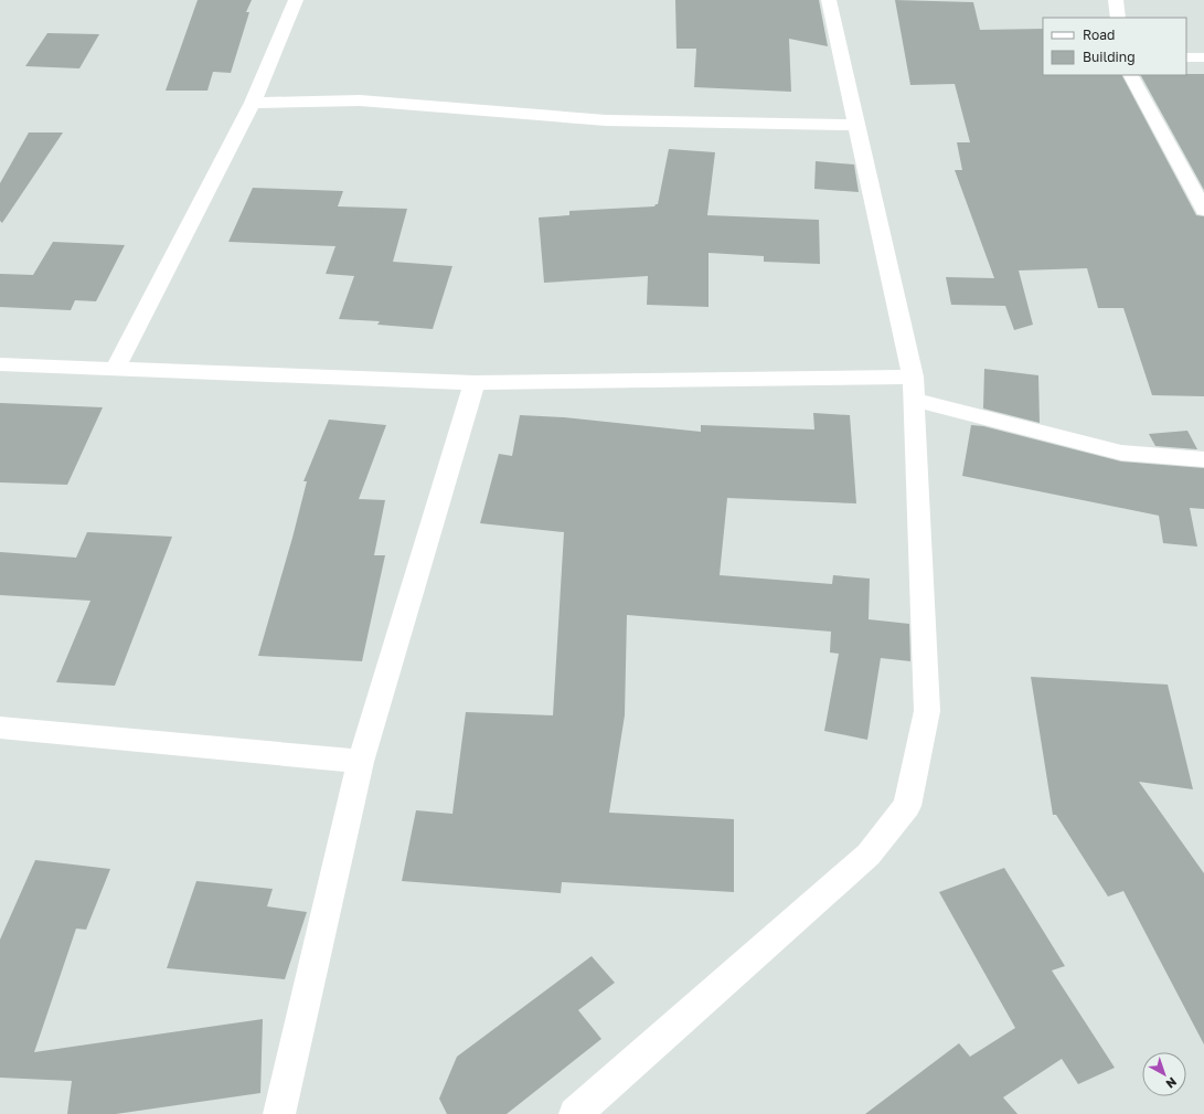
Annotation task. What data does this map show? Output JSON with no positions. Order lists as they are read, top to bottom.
{
  "legend": ["Road", "Building"],
  "north": "bottom right"
}
